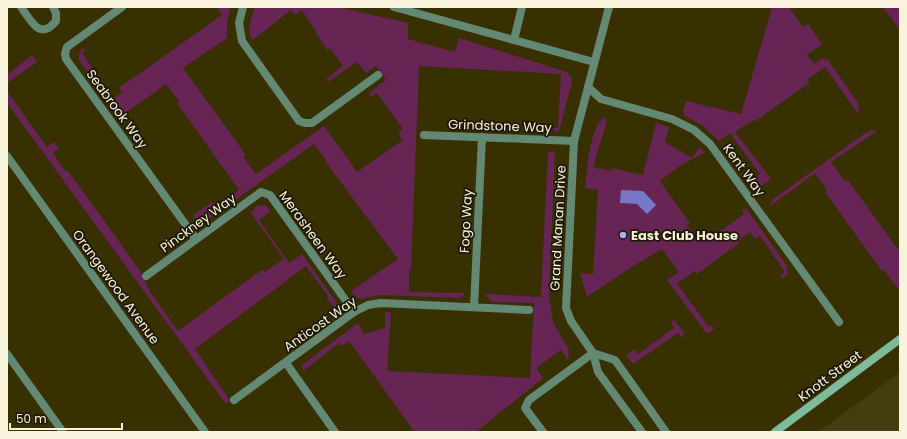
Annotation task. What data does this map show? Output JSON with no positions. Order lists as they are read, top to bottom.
{
  "streets": {
    "main road": ["Knott Street"],
    "street": [
      "Seabrook Way",
      "Grindstone Way",
      "Kent Way",
      "Fogo Way",
      "Pinckney Way",
      "Grand Manan Drive",
      "Merasheen Way",
      "Orangewood Avenue",
      "Anticost Way"
    ]
  },
  "crossings": [
    ["Seabrook Way", "Pinckney Way"],
    ["Grindstone Way", "Fogo Way"],
    ["Grindstone Way", "Grand Manan Drive"],
    ["Kent Way", "Grand Manan Drive"],
    ["Fogo Way", "Anticost Way"],
    ["Pinckney Way", "Merasheen Way"],
    ["Merasheen Way", "Anticost Way"]
  ],
  "places": ["East Club House"],
  "scale_bar": "50 m"
}
